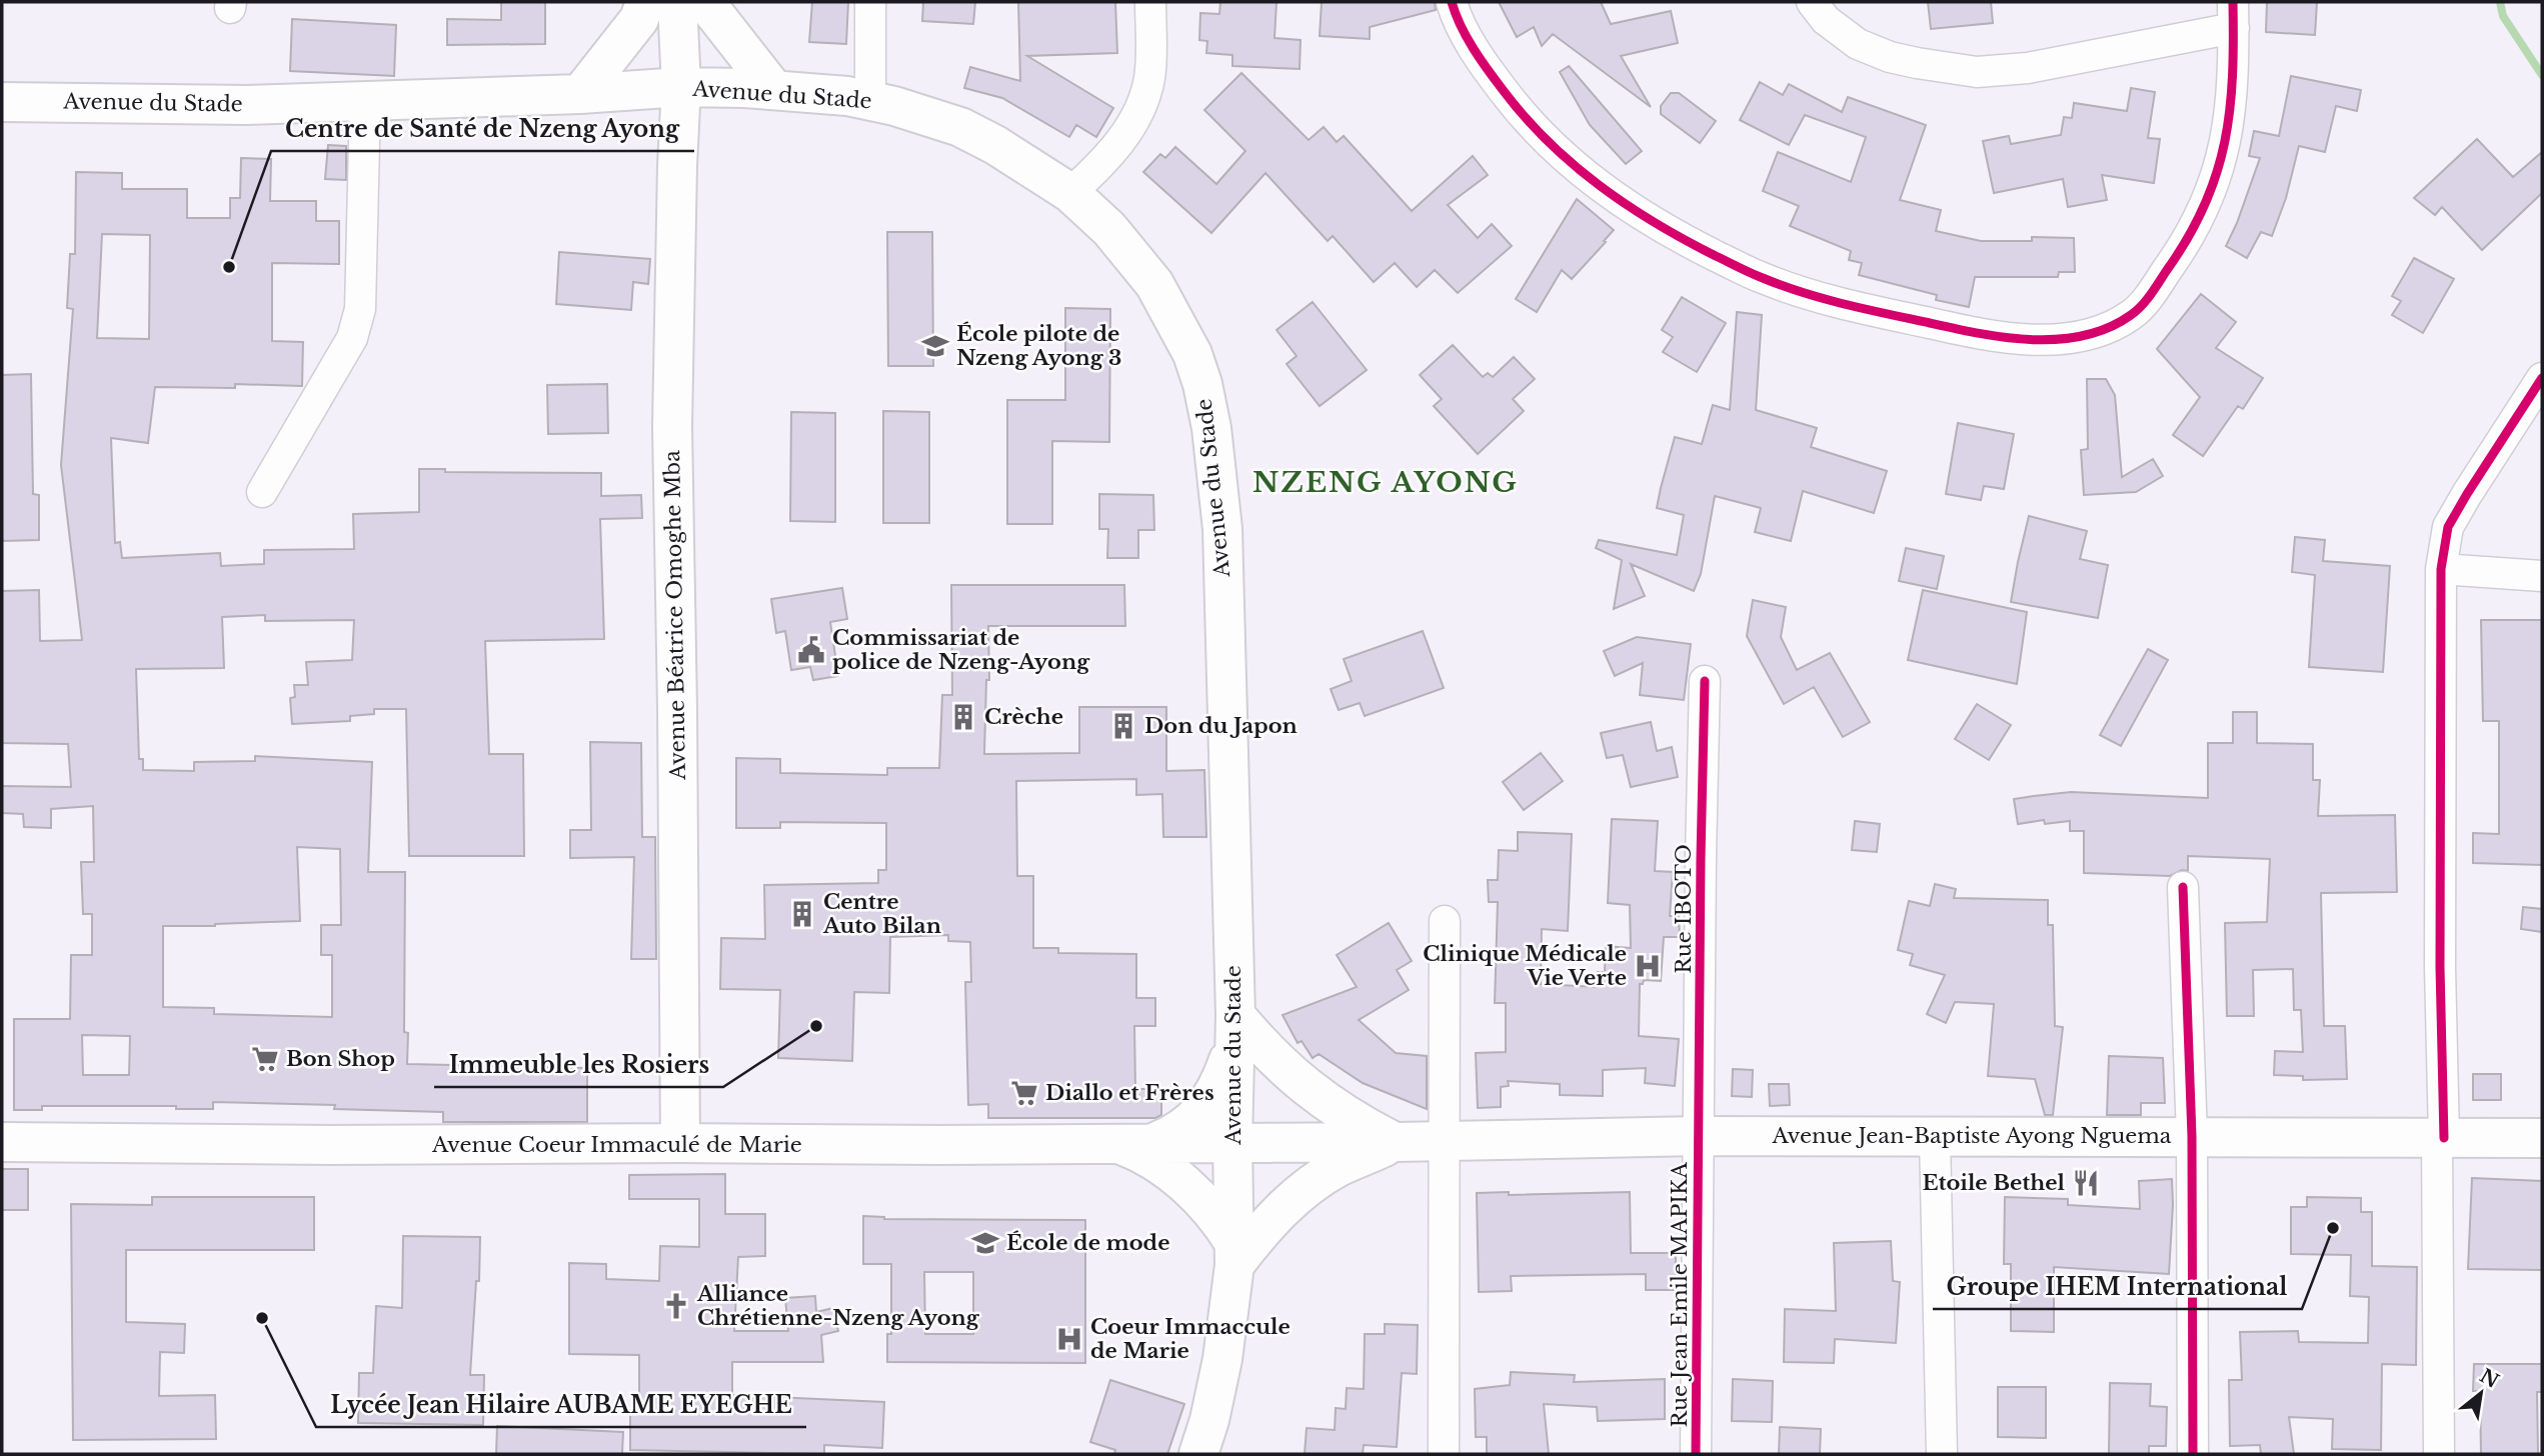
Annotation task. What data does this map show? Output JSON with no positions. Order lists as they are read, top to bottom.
{
  "streets": {
    "main road": [
      "Avenue du Stade",
      "Avenue Béatrice Omoghe Mba",
      "Avenue Jean-Baptiste Ayong Nguema",
      "Avenue Coeur Immaculé de Marie"
    ],
    "street": ["Rue IBOTO", "Rue Jean Emile MAPIKA"]
  },
  "crossings": [
    ["Avenue du Stade", "Avenue Béatrice Omoghe Mba"],
    ["Avenue du Stade", "Avenue Coeur Immaculé de Marie"],
    ["Avenue Béatrice Omoghe Mba", "Avenue Coeur Immaculé de Marie"],
    ["Rue IBOTO", "Avenue Jean-Baptiste Ayong Nguema"],
    ["Rue IBOTO", "Rue Jean Emile MAPIKA"],
    ["Avenue Jean-Baptiste Ayong Nguema", "Rue Jean Emile MAPIKA"]
  ],
  "districts": ["NZENG AYONG"],
  "places": {
    "other": [
      "Centre de Santé de Nzeng Ayong",
      "Immeuble les Rosiers",
      "Groupe IHEM International",
      "Lycée Jean Hilaire AUBAME EYEGHE"
    ],
    "school or university": ["École pilote de Nzeng Ayong 3", "École de mode"],
    "public building": ["Commissariat de police de Nzeng-Ayong"],
    "building": ["Crèche", "Don du Japon", "Centre Auto Bilan"],
    "hospital": ["Clinique Médicale Vie Verte", "Coeur Immaccule de Marie"],
    "supermarket": ["Bon Shop", "Diallo et Frères"],
    "restaurant": ["Etoile Bethel"],
    "church": ["Alliance Chrétienne-Nzeng Ayong"]
  },
  "north": "top right"
}
